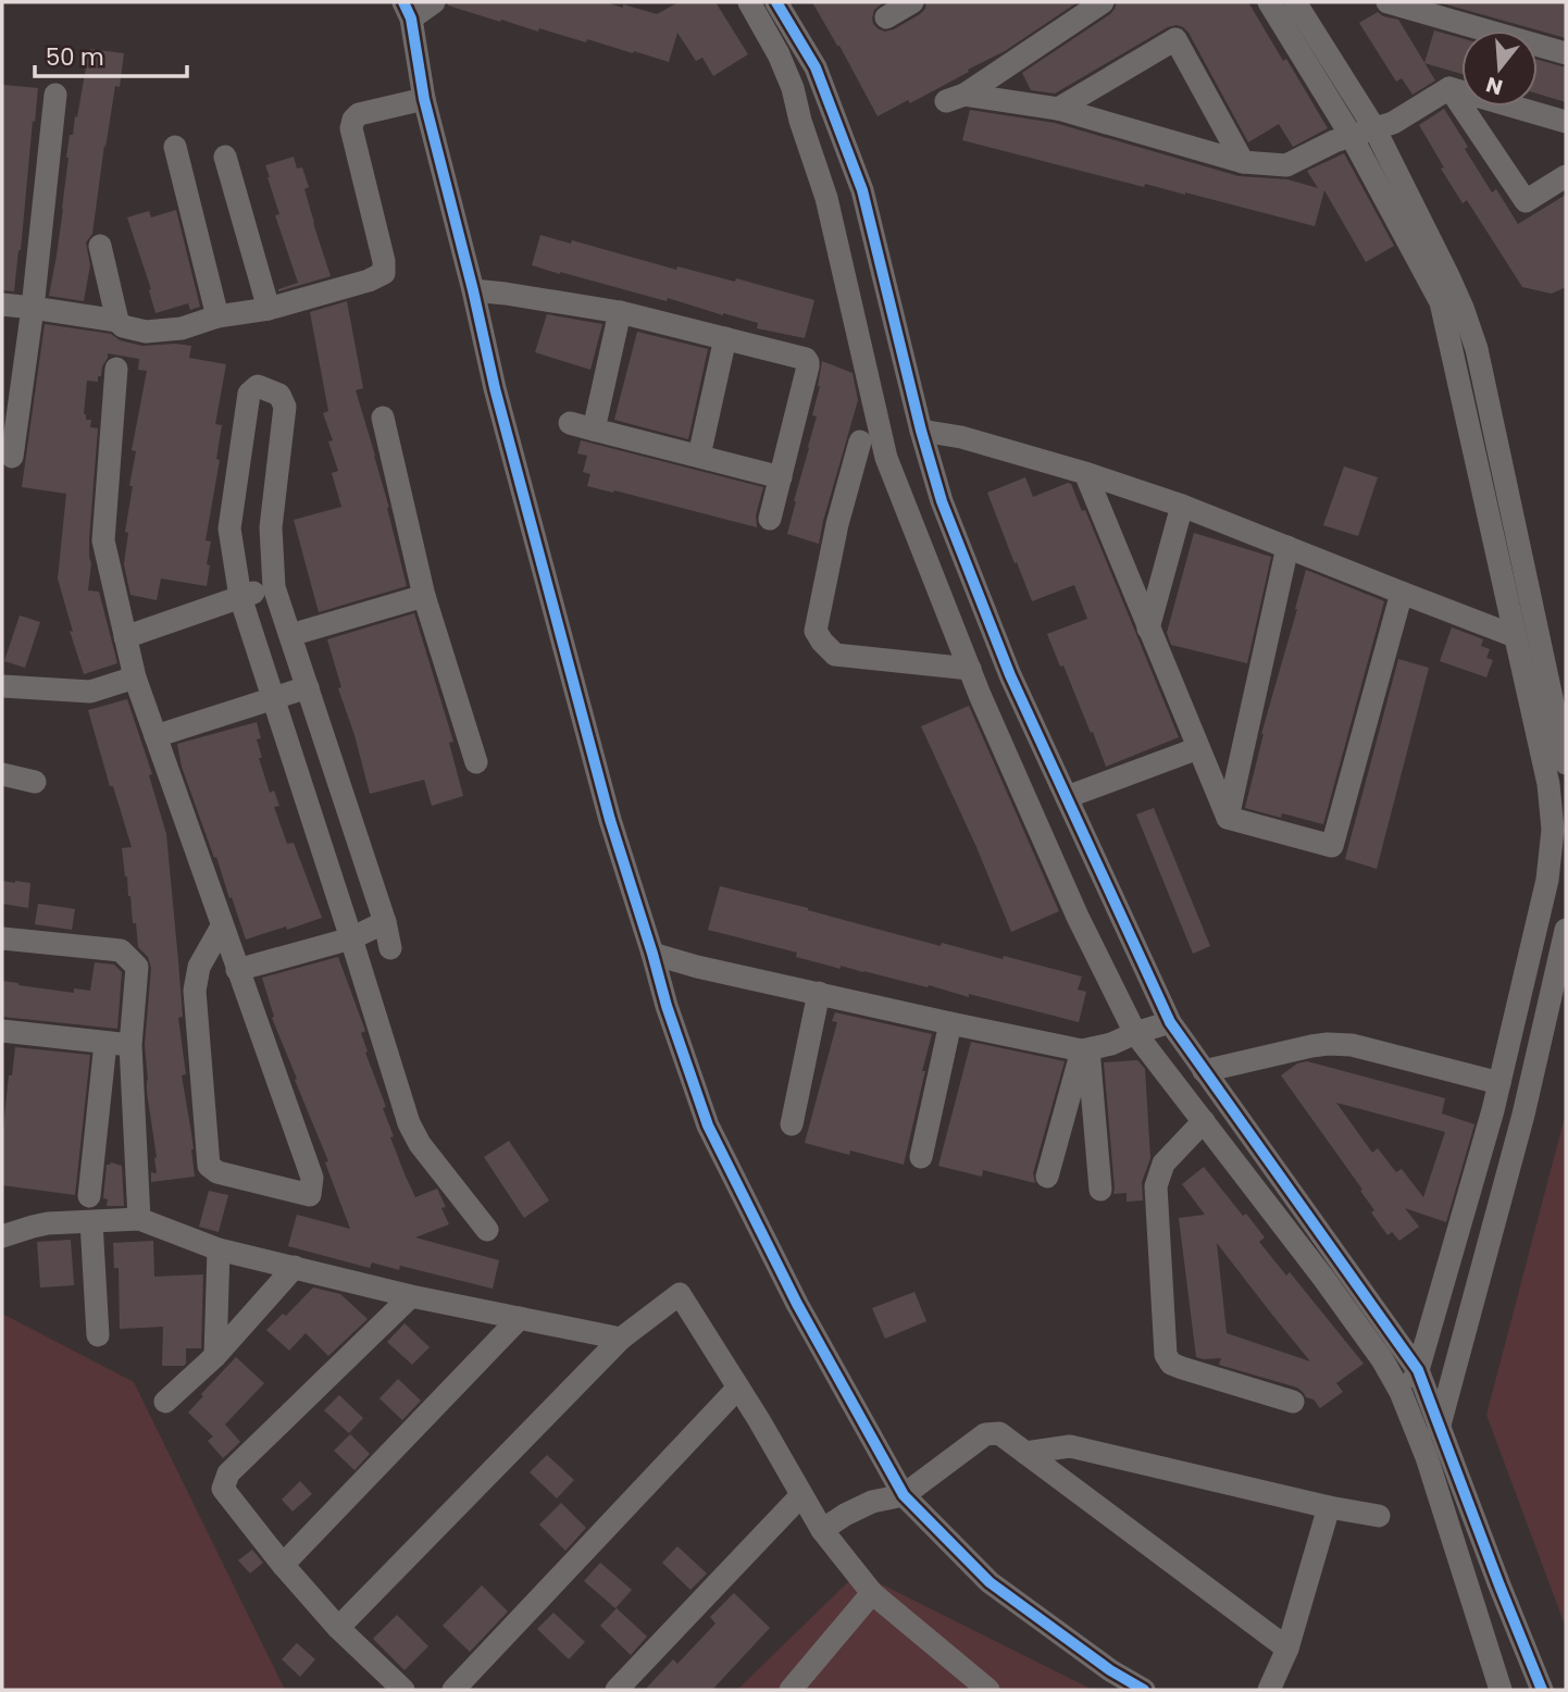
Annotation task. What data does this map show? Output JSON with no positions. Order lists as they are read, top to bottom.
{
  "scale_bar": "50 m",
  "north": "bottom"
}
